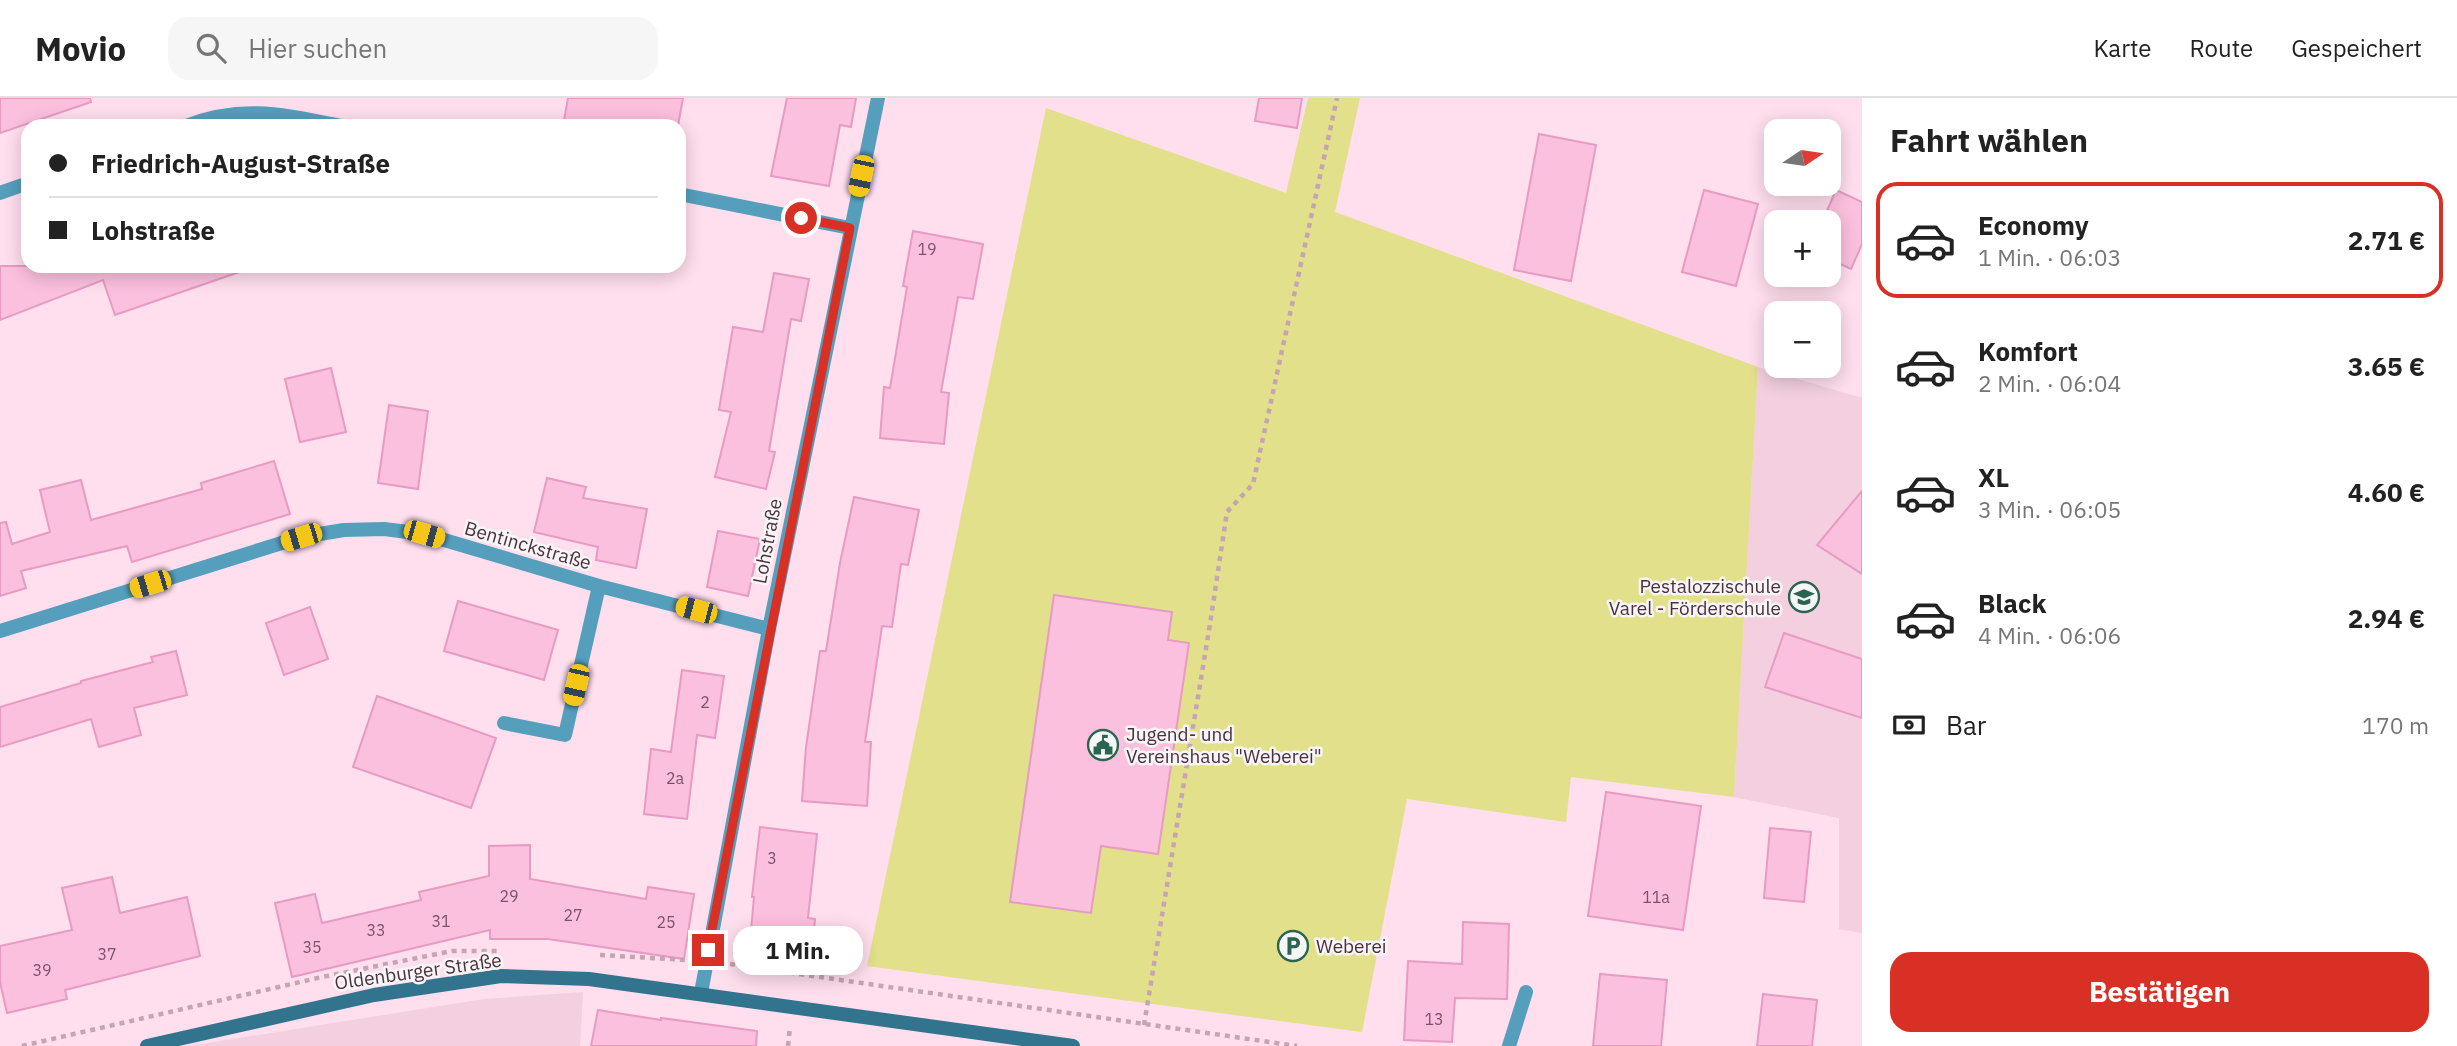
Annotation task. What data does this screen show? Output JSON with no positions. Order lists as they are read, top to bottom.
{
  "streets": {
    "main road": ["Oldenburger Straße"],
    "street": ["Lohstraße", "Bentinckstraße"]
  },
  "crossings": [
    ["Lohstraße", "Bentinckstraße"],
    ["Lohstraße", "Oldenburger Straße"]
  ],
  "places": {
    "school or university": ["Pestalozzischule Varel - Förderschule"],
    "public building": ["Jugend- und Vereinshaus \"Weberei\""],
    "parking": ["Weberei"]
  },
  "house_numbers": [
    "19",
    "2",
    "2a",
    "3",
    "29",
    "11a",
    "27",
    "31",
    "25",
    "33",
    "35",
    "37",
    "39",
    "13"
  ],
  "north": "right",
  "page": {
    "header": "Movio",
    "search": "Hier suchen",
    "nav": ["Karte", "Route", "Gespeichert"],
    "heading": "Fahrt wählen",
    "map_buttons": ["+", "−"],
    "banner": ["Friedrich-August-Straße", "Lohstraße"],
    "list": [
      {
        "name": "Economy",
        "note": "1 Min. · 06:03",
        "value": "2.71 €"
      },
      {
        "name": "Komfort",
        "note": "2 Min. · 06:04",
        "value": "3.65 €"
      },
      {
        "name": "XL",
        "note": "3 Min. · 06:05",
        "value": "4.60 €"
      },
      {
        "name": "Black",
        "note": "4 Min. · 06:06",
        "value": "2.94 €"
      }
    ],
    "pay": ["Bar", "170 m"],
    "bubble": "1 Min.",
    "buttons": "Bestätigen"
  }
}
